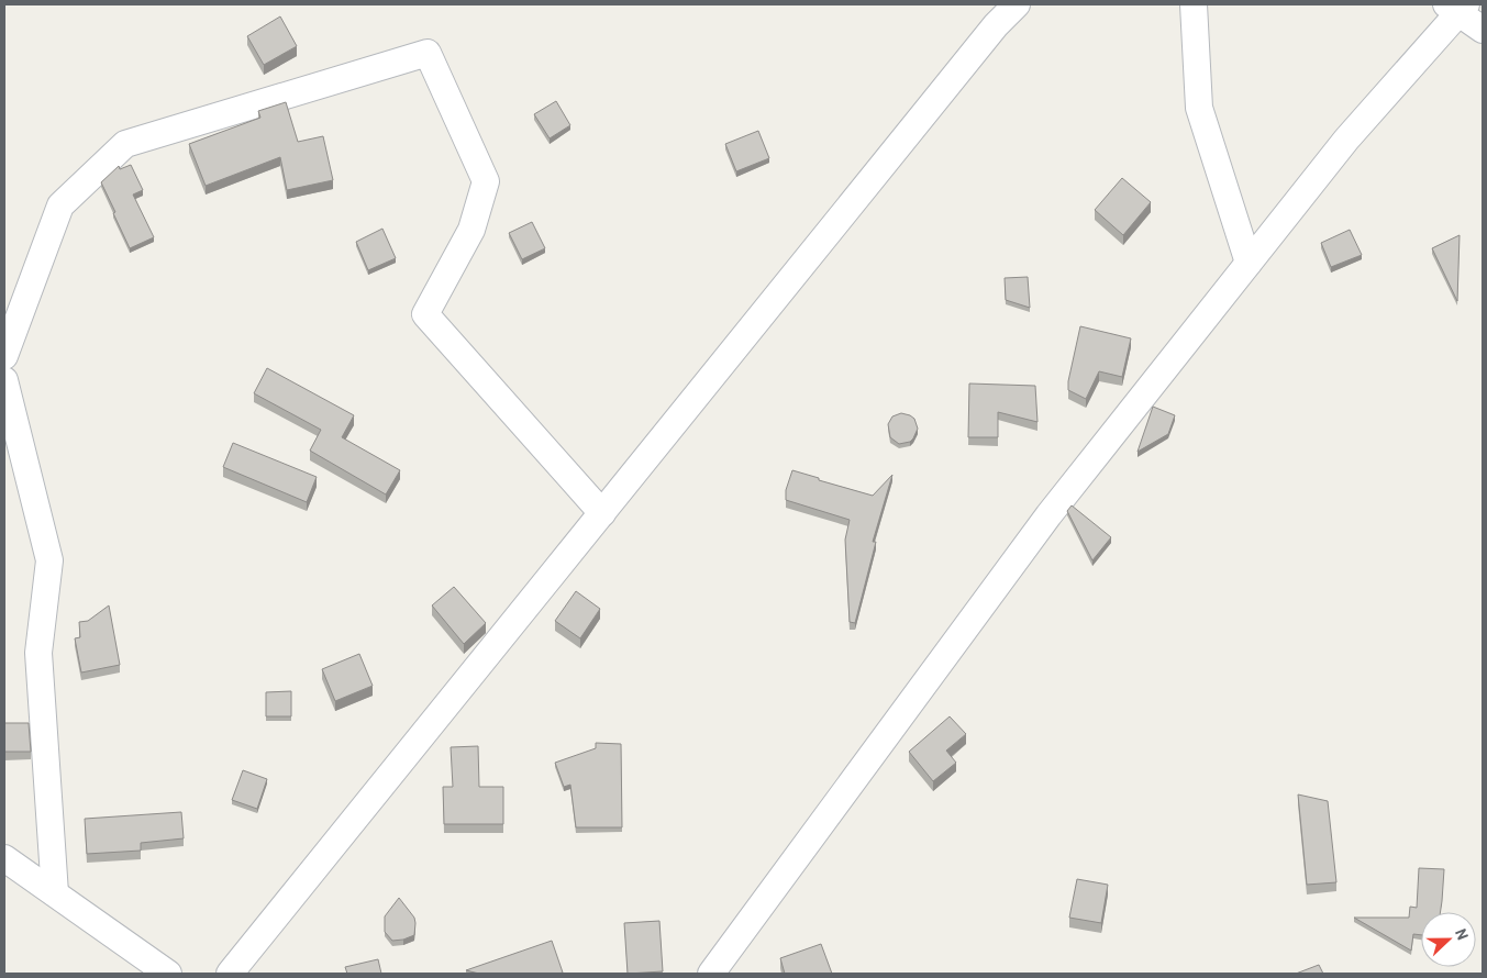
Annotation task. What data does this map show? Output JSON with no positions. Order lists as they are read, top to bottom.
{
  "north": "right"
}
